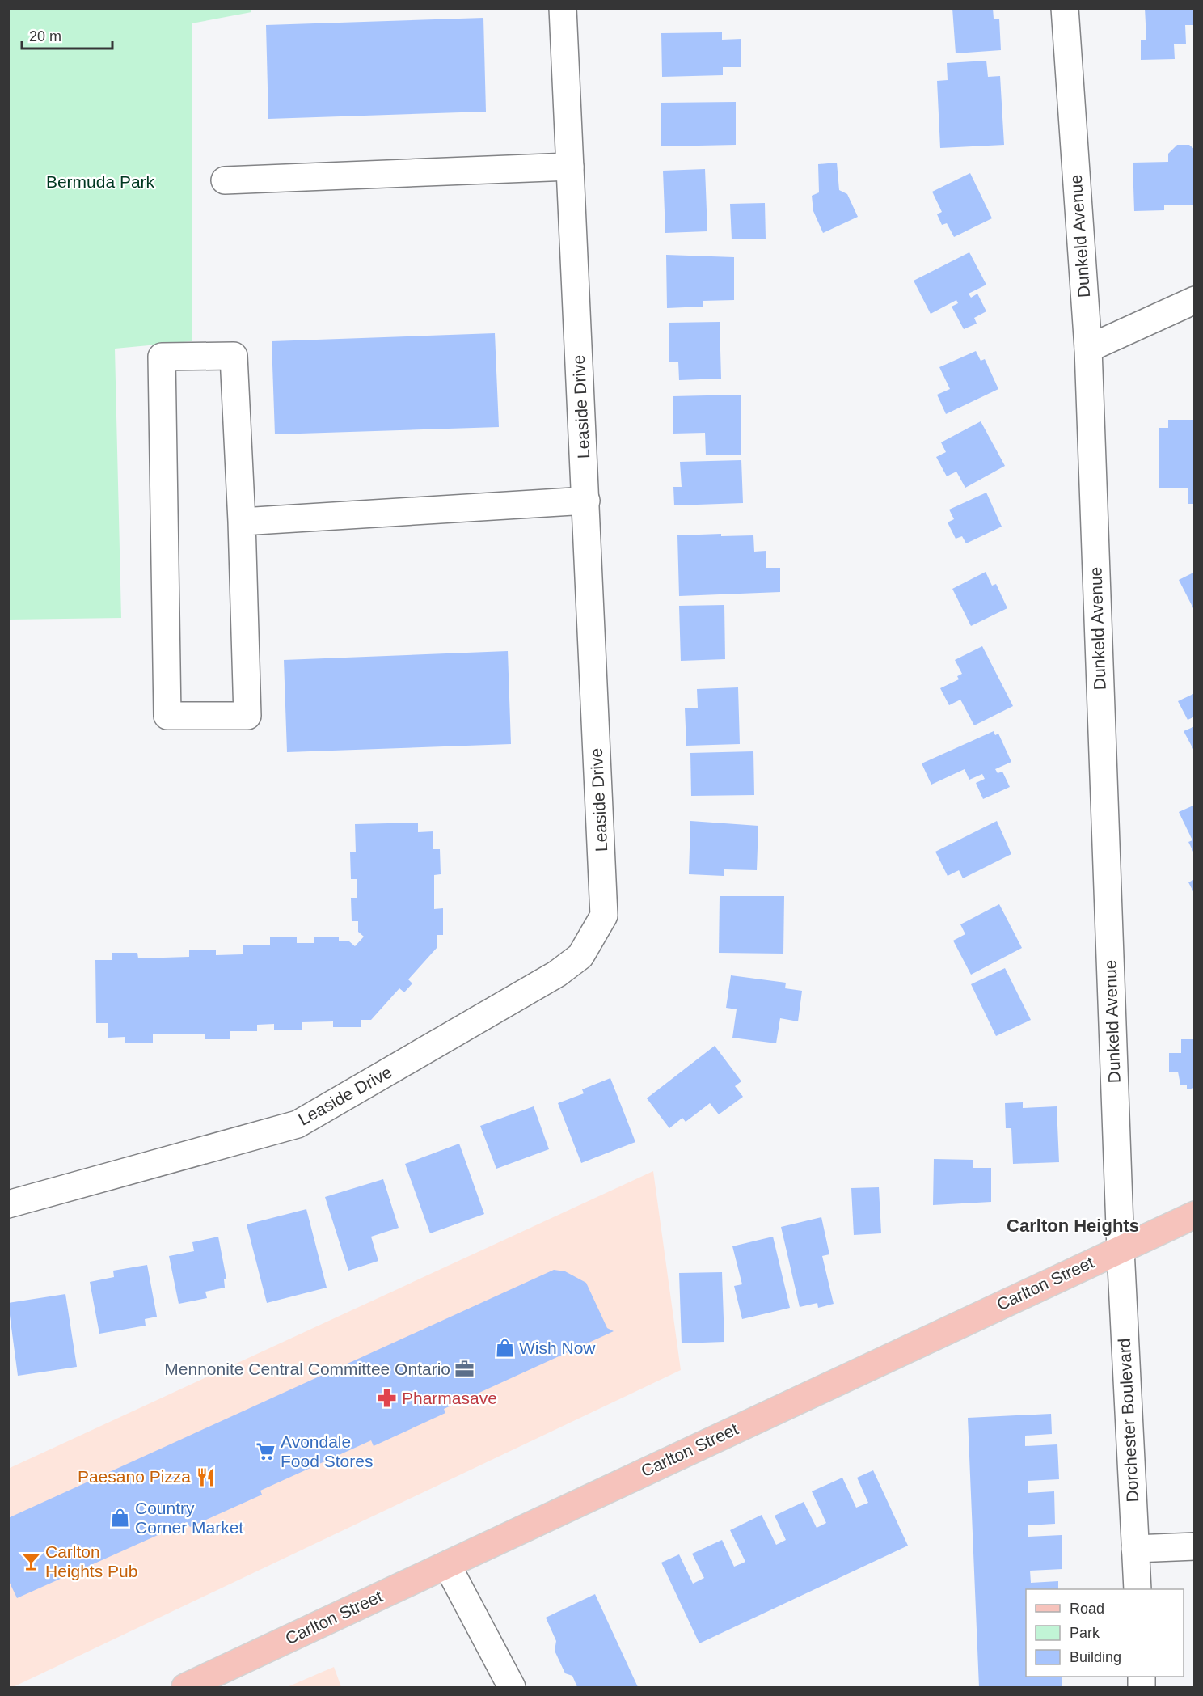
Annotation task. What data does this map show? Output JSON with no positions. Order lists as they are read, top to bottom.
{
  "streets": {
    "main road": ["Carlton Street"],
    "street": ["Dunkeld Avenue", "Leaside Drive", "Dorchester Boulevard"]
  },
  "crossings": [
    ["Dunkeld Avenue", "Carlton Street"],
    ["Dunkeld Avenue", "Dorchester Boulevard"],
    ["Carlton Street", "Dorchester Boulevard"]
  ],
  "districts": ["Carlton Heights"],
  "parks": ["Bermuda Park"],
  "places": {
    "shop": ["Wish Now", "Country Corner Market"],
    "office": ["Mennonite Central Committee Ontario"],
    "pharmacy": ["Pharmasave"],
    "supermarket": ["Avondale Food Stores"],
    "restaurant": ["Paesano Pizza"],
    "bar": ["Carlton Heights Pub"]
  },
  "legend": ["Road", "Park", "Building"],
  "scale_bar": "20 m"
}
